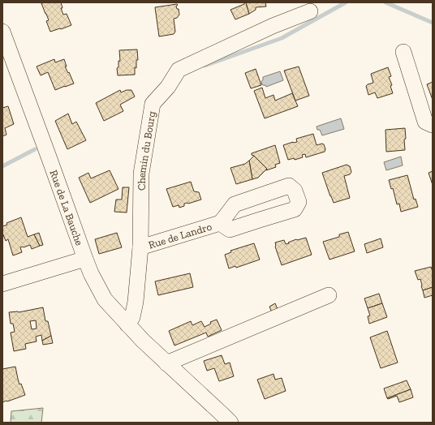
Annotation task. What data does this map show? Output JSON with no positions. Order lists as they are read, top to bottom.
{
  "streets": {
    "street": ["Chemin du Bourg", "Rue de La Bauche", "Rue de Landro"]
  },
  "crossings": [
    ["Chemin du Bourg", "Rue de La Bauche"],
    ["Chemin du Bourg", "Rue de Landro"]
  ]
}
